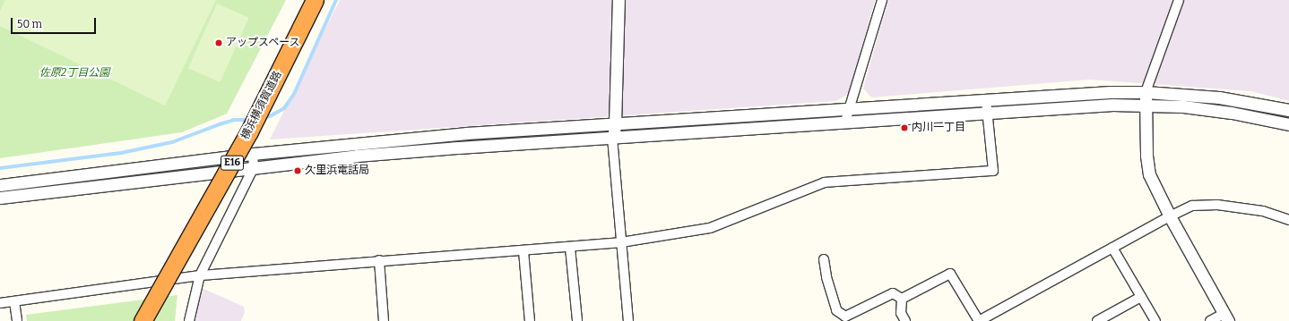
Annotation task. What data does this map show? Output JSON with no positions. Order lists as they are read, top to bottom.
{
  "streets": {
    "highway": ["横浜横須賀道路", "E16"]
  },
  "parks": ["佐原2丁目公園"],
  "places": ["アップスペース", "内川一丁目", "久里浜電話局"],
  "scale_bar": "50 m"
}
